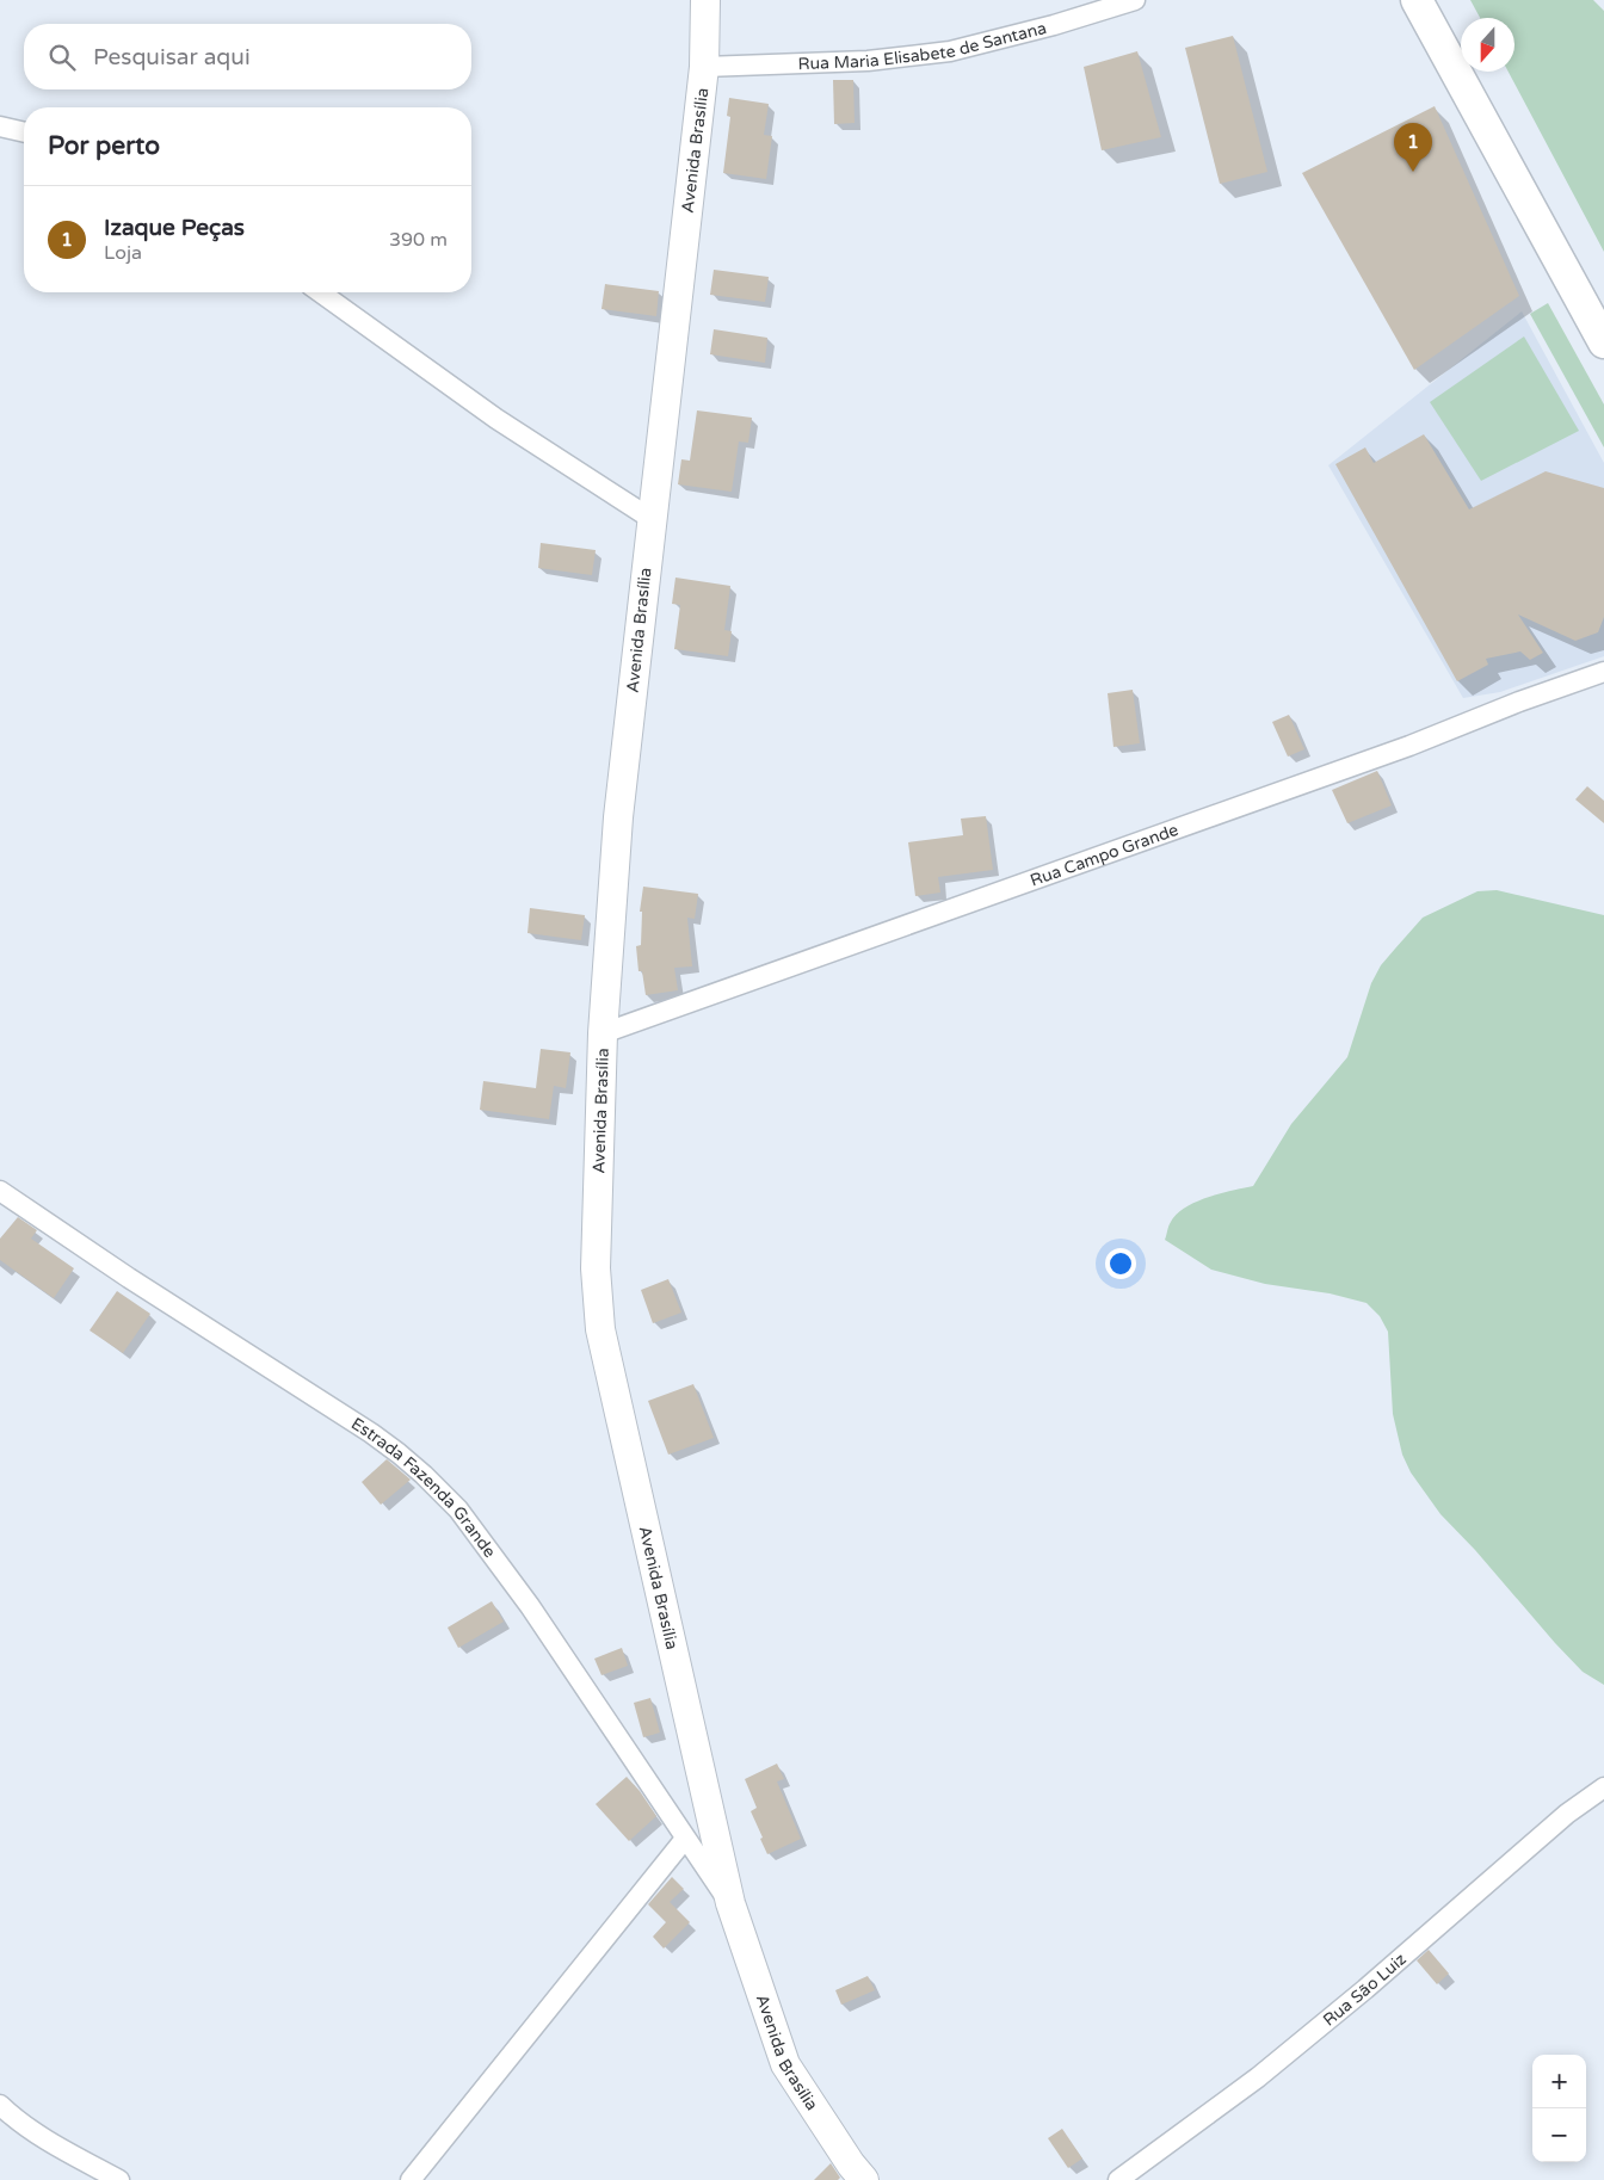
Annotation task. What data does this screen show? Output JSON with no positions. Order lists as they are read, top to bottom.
{
  "streets": {
    "main road": ["Avenida Brasília"],
    "street": [
      "Rua Maria Elisabete de Santana",
      "Rua Campo Grande",
      "Estrada Fazenda Grande",
      "Rua São Luiz"
    ]
  },
  "crossings": [
    ["Rua Maria Elisabete de Santana", "Avenida Brasília"],
    ["Avenida Brasília", "Rua Campo Grande"],
    ["Avenida Brasília", "Estrada Fazenda Grande"]
  ],
  "north": "bottom",
  "page": {
    "search": "Pesquisar aqui",
    "heading": "Por perto",
    "pins": "1",
    "list": [
      {
        "mark": "1",
        "name": "Izaque Peças",
        "note": "Loja",
        "value": "390 m"
      }
    ],
    "map_buttons": ["+", "−"]
  }
}
